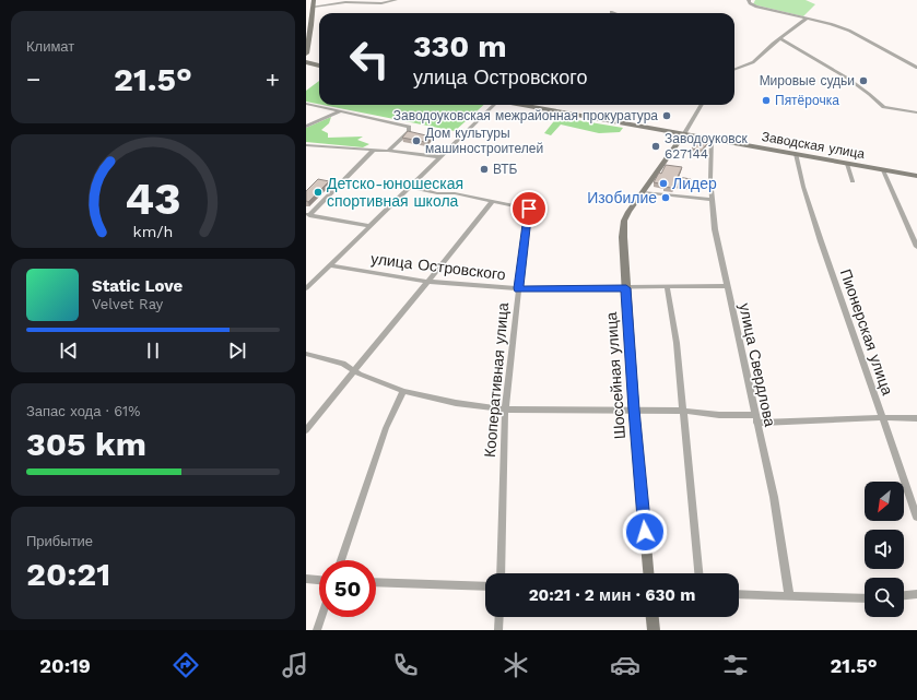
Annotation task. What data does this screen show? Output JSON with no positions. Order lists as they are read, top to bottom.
{
  "streets": {
    "street": [
      "Заводская улица",
      "улица Островского",
      "Пионерская улица",
      "улица Свердлова",
      "Шоссейная улица",
      "Кооперативная улица"
    ]
  },
  "crossings": [
    ["Заводская улица", "Пионерская улица"],
    ["Заводская улица", "улица Свердлова"],
    ["Заводская улица", "Шоссейная улица"],
    ["улица Островского", "улица Свердлова"],
    ["улица Островского", "Шоссейная улица"],
    ["улица Островского", "Кооперативная улица"]
  ],
  "places": [
    "Мировые судьи",
    "Пятёрочка",
    "Заводоуковская межрайонная прокуратура",
    "Дом культуры машиностроителей",
    "Заводоуковск 627144",
    "ВТБ",
    "Лидер",
    "Детско-юношеская спортивная школа",
    "Изобилие"
  ],
  "north": "bottom left",
  "page": {
    "tile": [
      "Климат",
      ["Запас хода · 61%", "305 km"],
      ["Прибытие", "20:21"]
    ],
    "turn": ["330 m", "улица Островского"],
    "heat": ["−", "21.5°", "+"],
    "song": ["Static Love", "Velvet Ray"],
    "limit": "50",
    "trip": "20:21 · 2 мин · 630 m",
    "tabs": ["20:19", "21.5°"],
    "gauge": ["43", "km/h"]
  }
}
